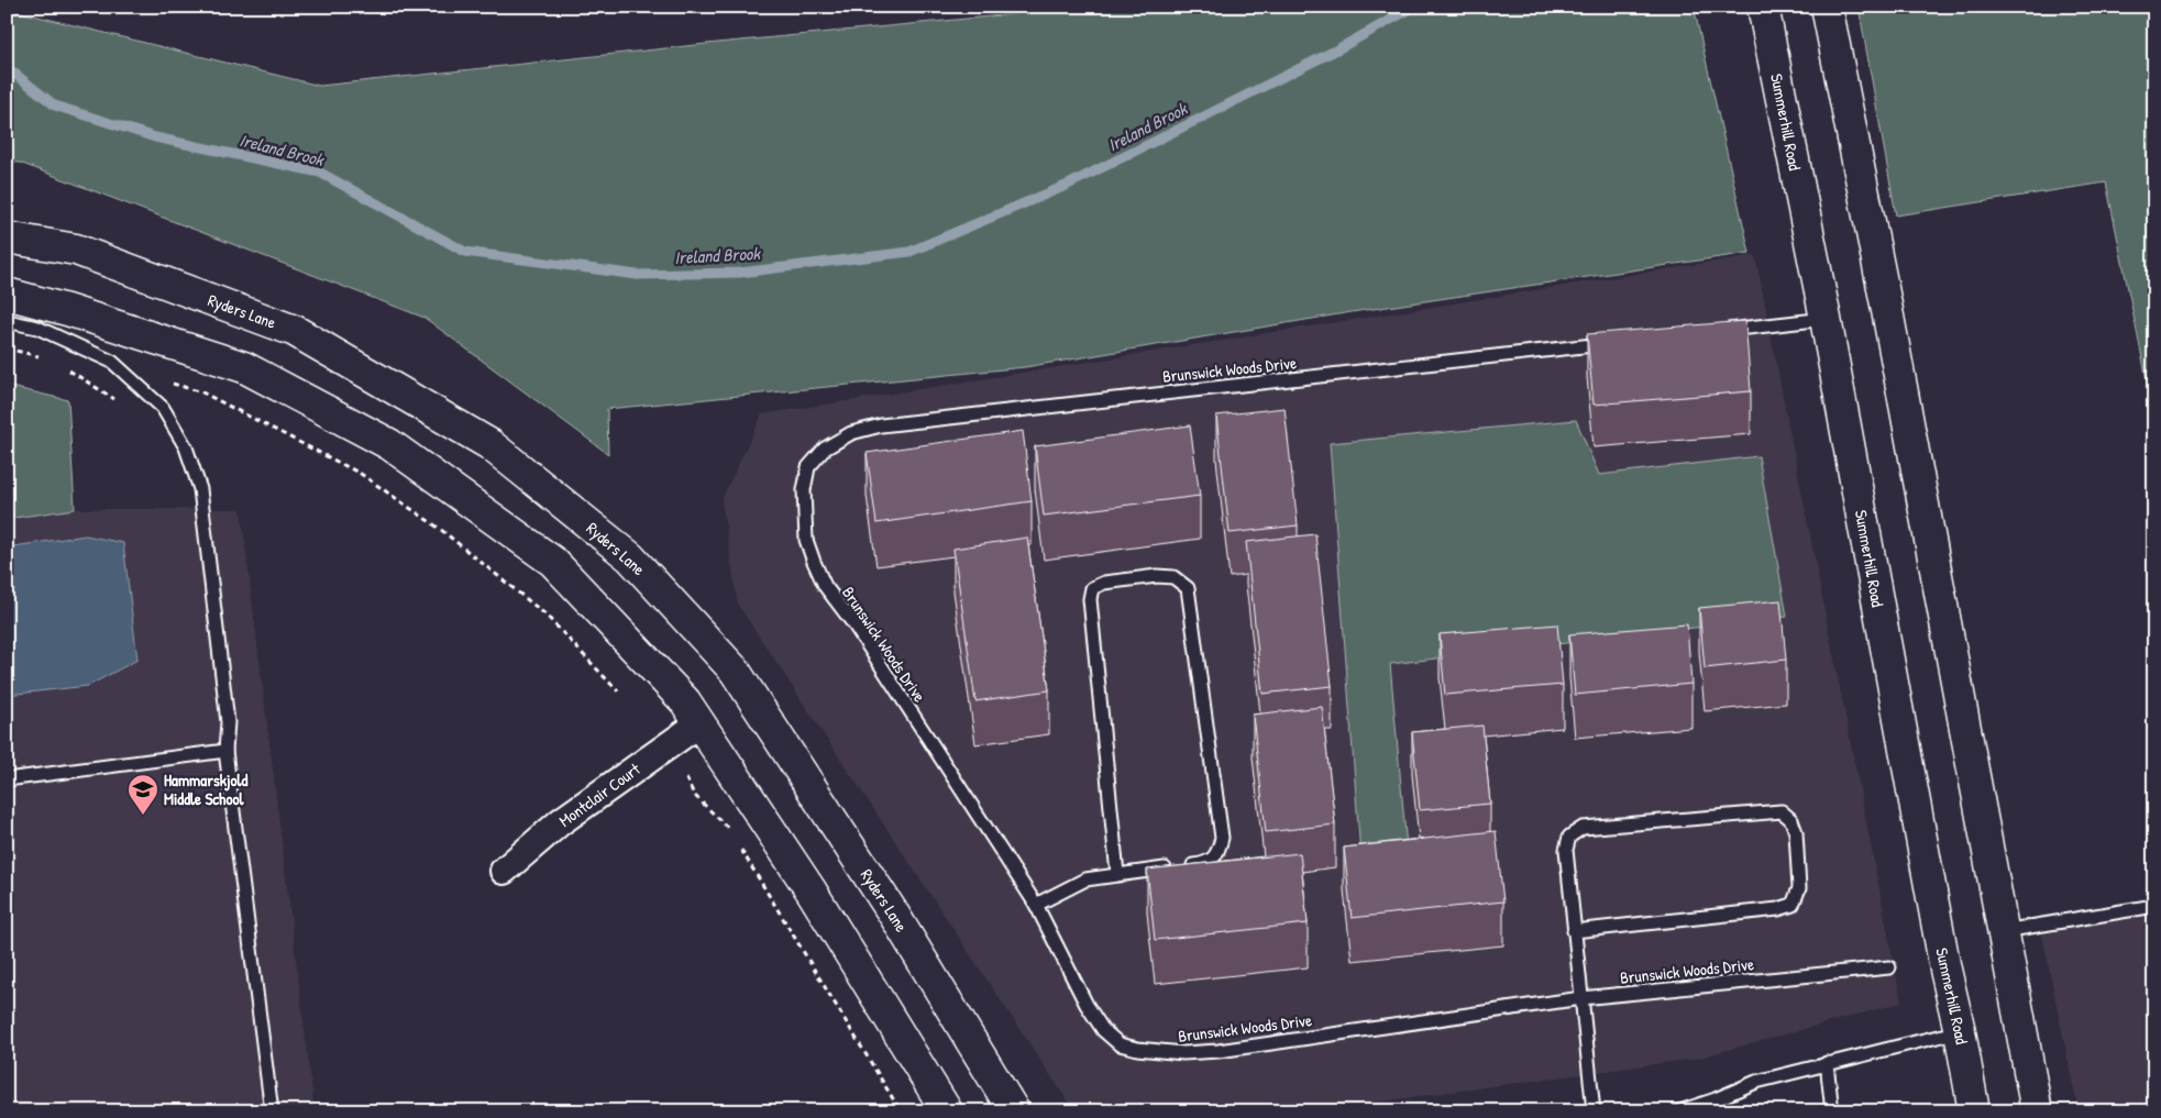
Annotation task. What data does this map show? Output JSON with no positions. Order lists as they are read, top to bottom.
{
  "streets": {
    "main road": ["Summerhill Road", "Ryders Lane"],
    "street": ["Montclair Court"],
    "lane": ["Brunswick Woods Drive"]
  },
  "water": ["Ireland Brook"],
  "places": {
    "school or university": ["Hammarskjold Middle School"]
  }
}
